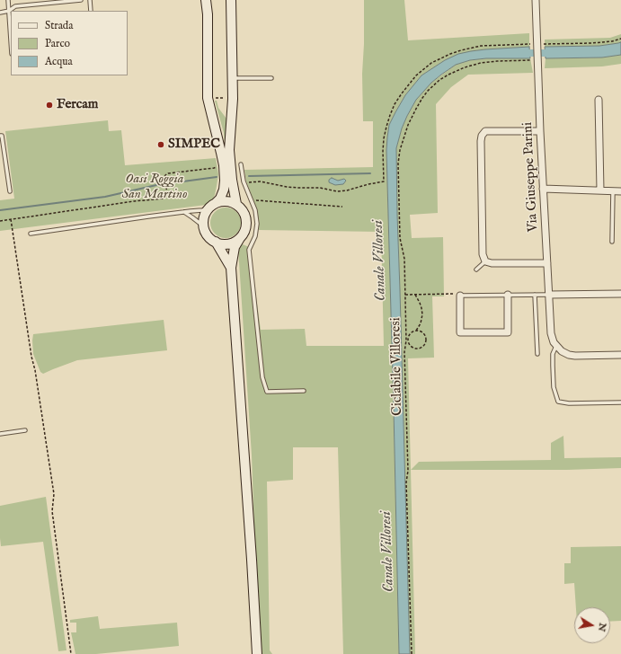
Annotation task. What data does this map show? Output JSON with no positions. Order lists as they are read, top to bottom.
{
  "streets": {
    "street": ["Via Giuseppe Parini"],
    "path": ["Ciclabile Villoresi"]
  },
  "crossings": [
    ["Via Giuseppe Parini", "Ciclabile Villoresi"]
  ],
  "water": ["Canale Villoresi"],
  "parks": ["Oasi Roggia San Martino"],
  "places": ["Fercam", "SIMPEC"],
  "legend": ["Strada", "Parco", "Acqua"],
  "north": "right"
}
